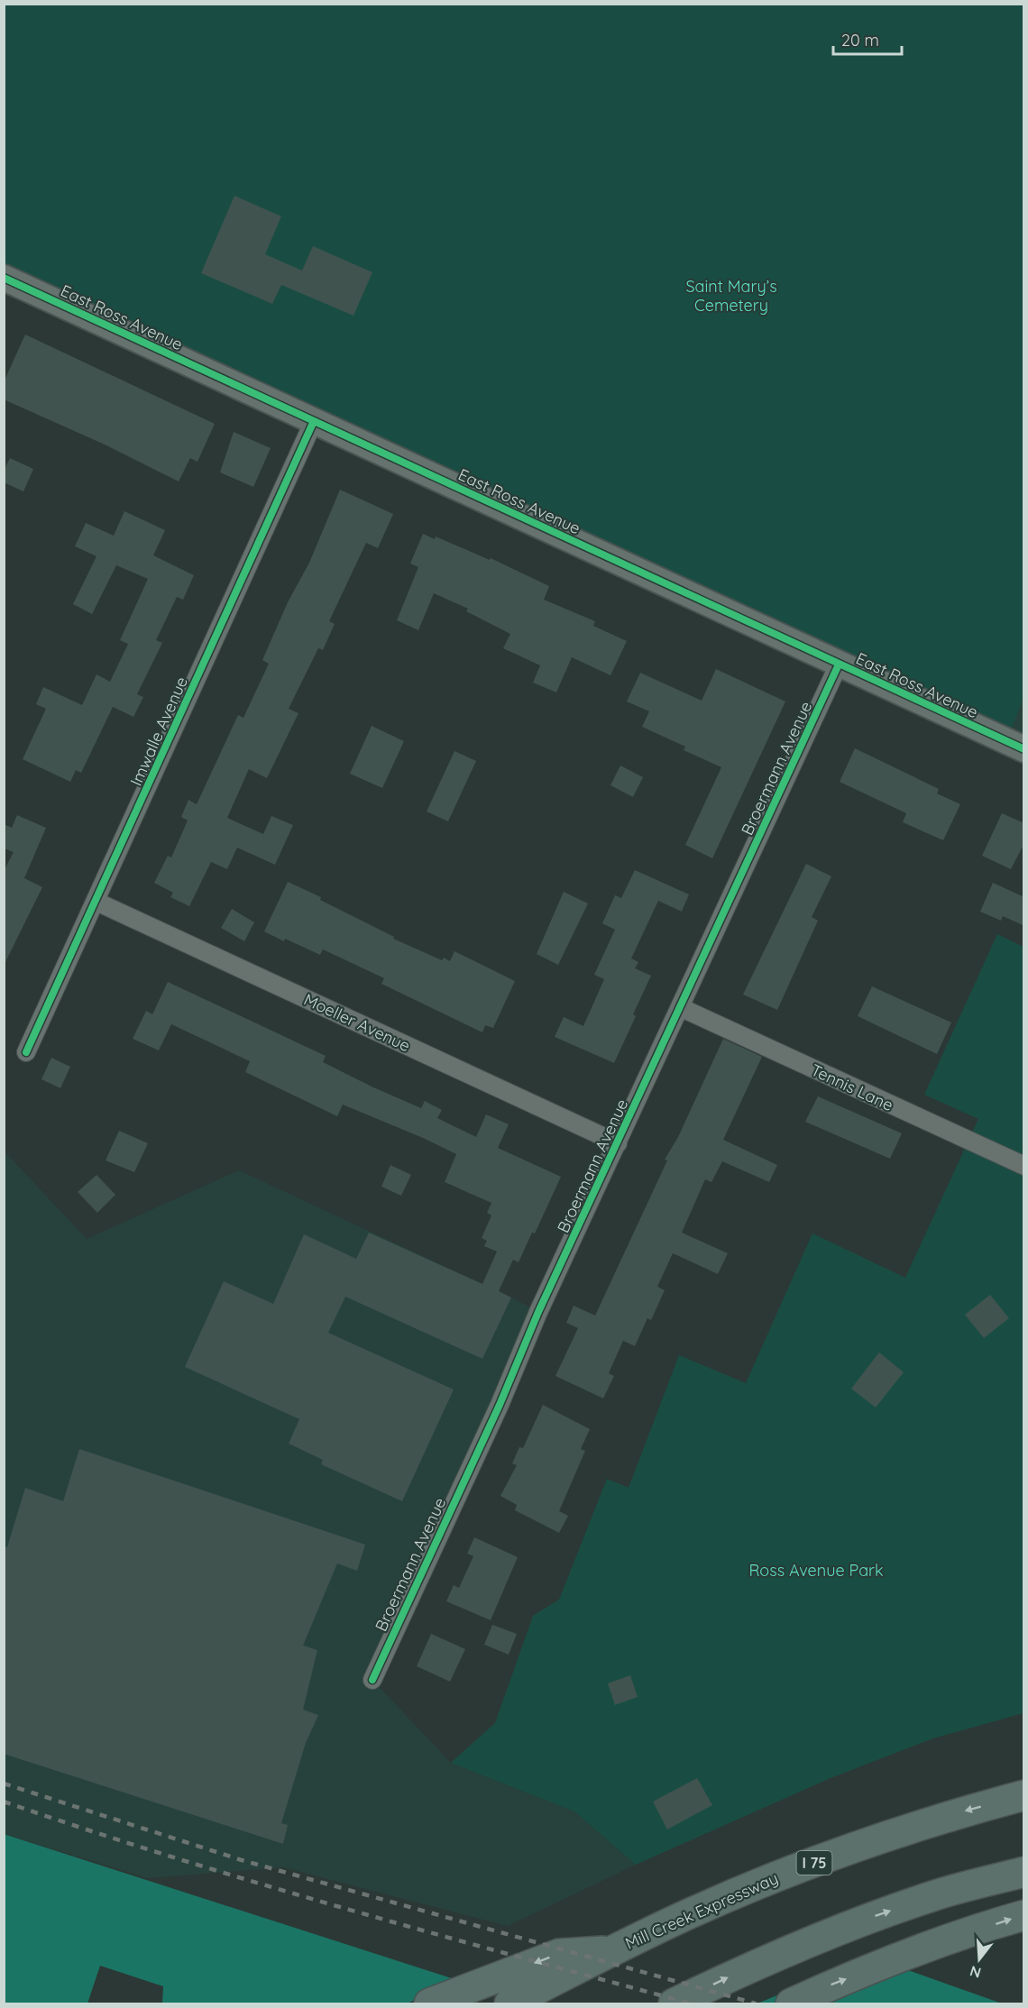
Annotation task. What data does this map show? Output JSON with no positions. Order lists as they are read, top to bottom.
{
  "streets": {
    "highway": ["I 75", "Mill Creek Expressway"],
    "street": [
      "East Ross Avenue",
      "Imwalle Avenue",
      "Broermann Avenue",
      "Moeller Avenue",
      "Tennis Lane"
    ]
  },
  "crossings": [
    ["East Ross Avenue", "Imwalle Avenue"],
    ["East Ross Avenue", "Broermann Avenue"],
    ["Imwalle Avenue", "Moeller Avenue"],
    ["Broermann Avenue", "Moeller Avenue"],
    ["Broermann Avenue", "Tennis Lane"]
  ],
  "parks": ["Saint Mary’s Cemetery", "Ross Avenue Park"],
  "scale_bar": "20 m",
  "north": "bottom"
}
